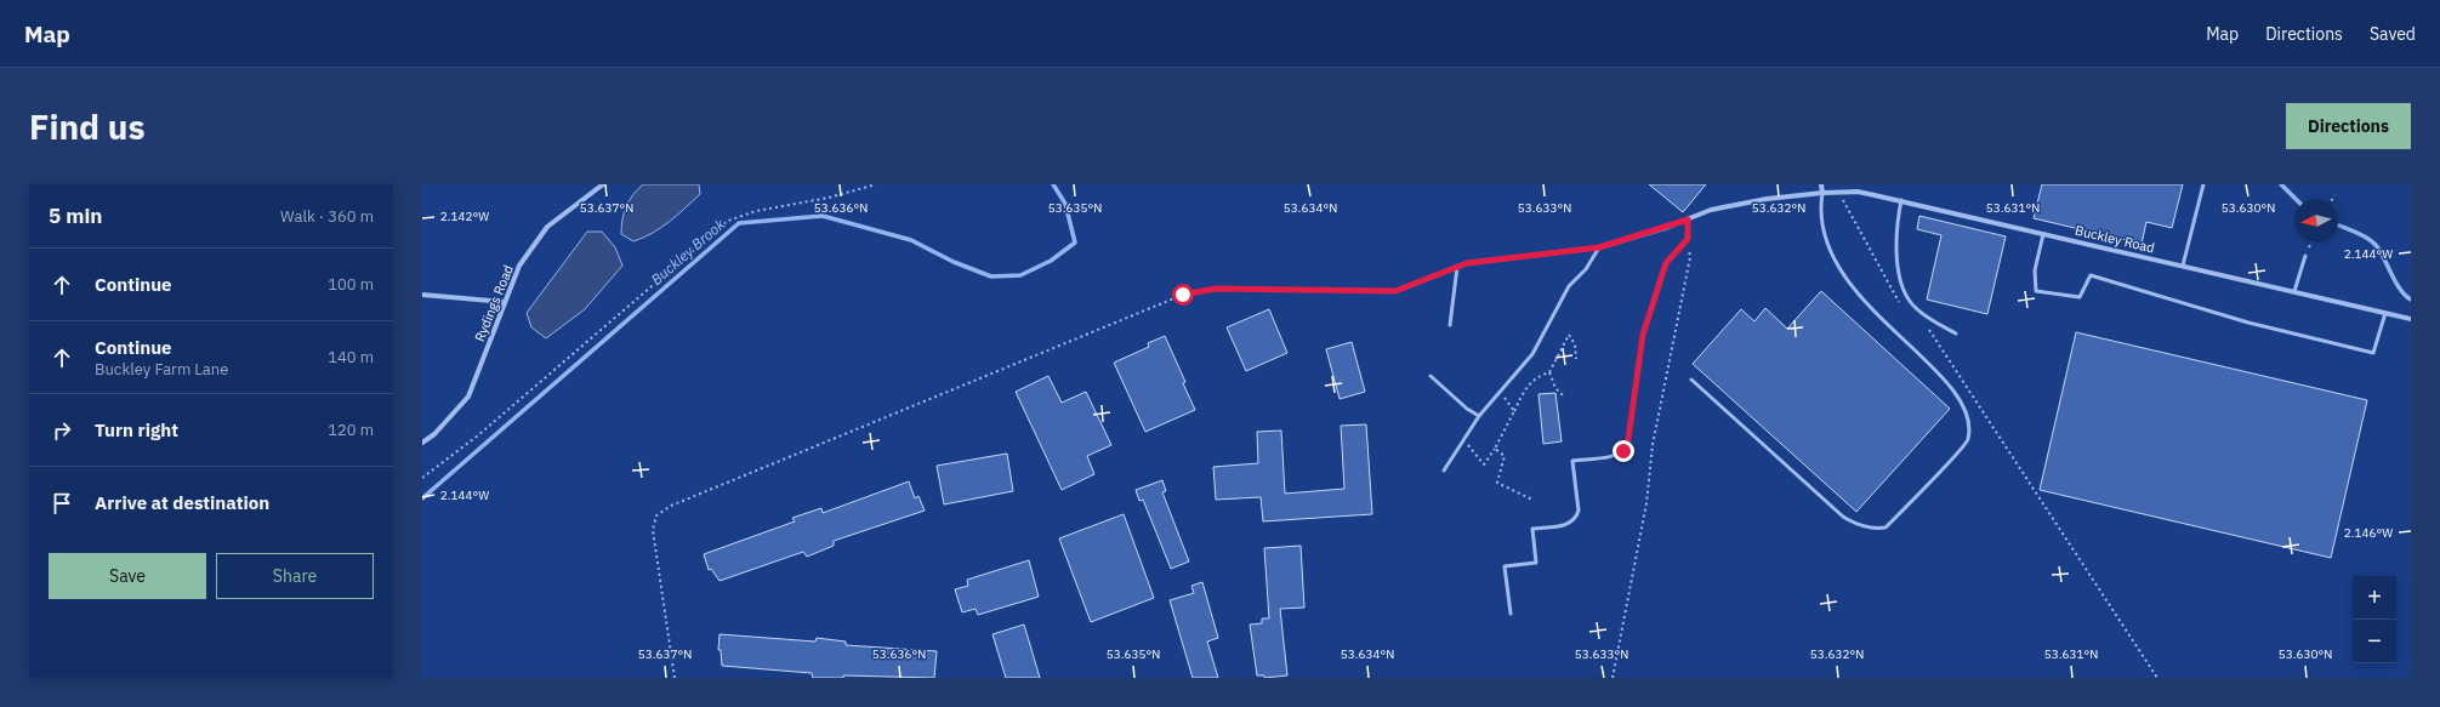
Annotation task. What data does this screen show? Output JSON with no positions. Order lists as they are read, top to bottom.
{
  "streets": {
    "street": ["Buckley Road", "Rydings Road"]
  },
  "water": ["Buckley Brook"],
  "north": "left",
  "page": {
    "header": "Map",
    "nav": ["Map", "Directions", "Saved"],
    "buttons": [
      "Directions",
      ["Save", "Share"]
    ],
    "title": "Find us",
    "heading": ["5 min", "Walk · 360 m"],
    "list": [
      ["Continue", "100 m"],
      ["Continue", "Buckley Farm Lane", "140 m"],
      ["Turn right", "120 m"],
      "Arrive at destination"
    ],
    "map_buttons": ["+", "−"]
  },
  "coordinates": [
    "53.637°N",
    "53.636°N",
    "53.635°N",
    "53.634°N",
    "53.633°N",
    "53.632°N",
    "53.631°N",
    "53.630°N",
    "2.142°W",
    "2.144°W",
    "2.146°W"
  ]
}
